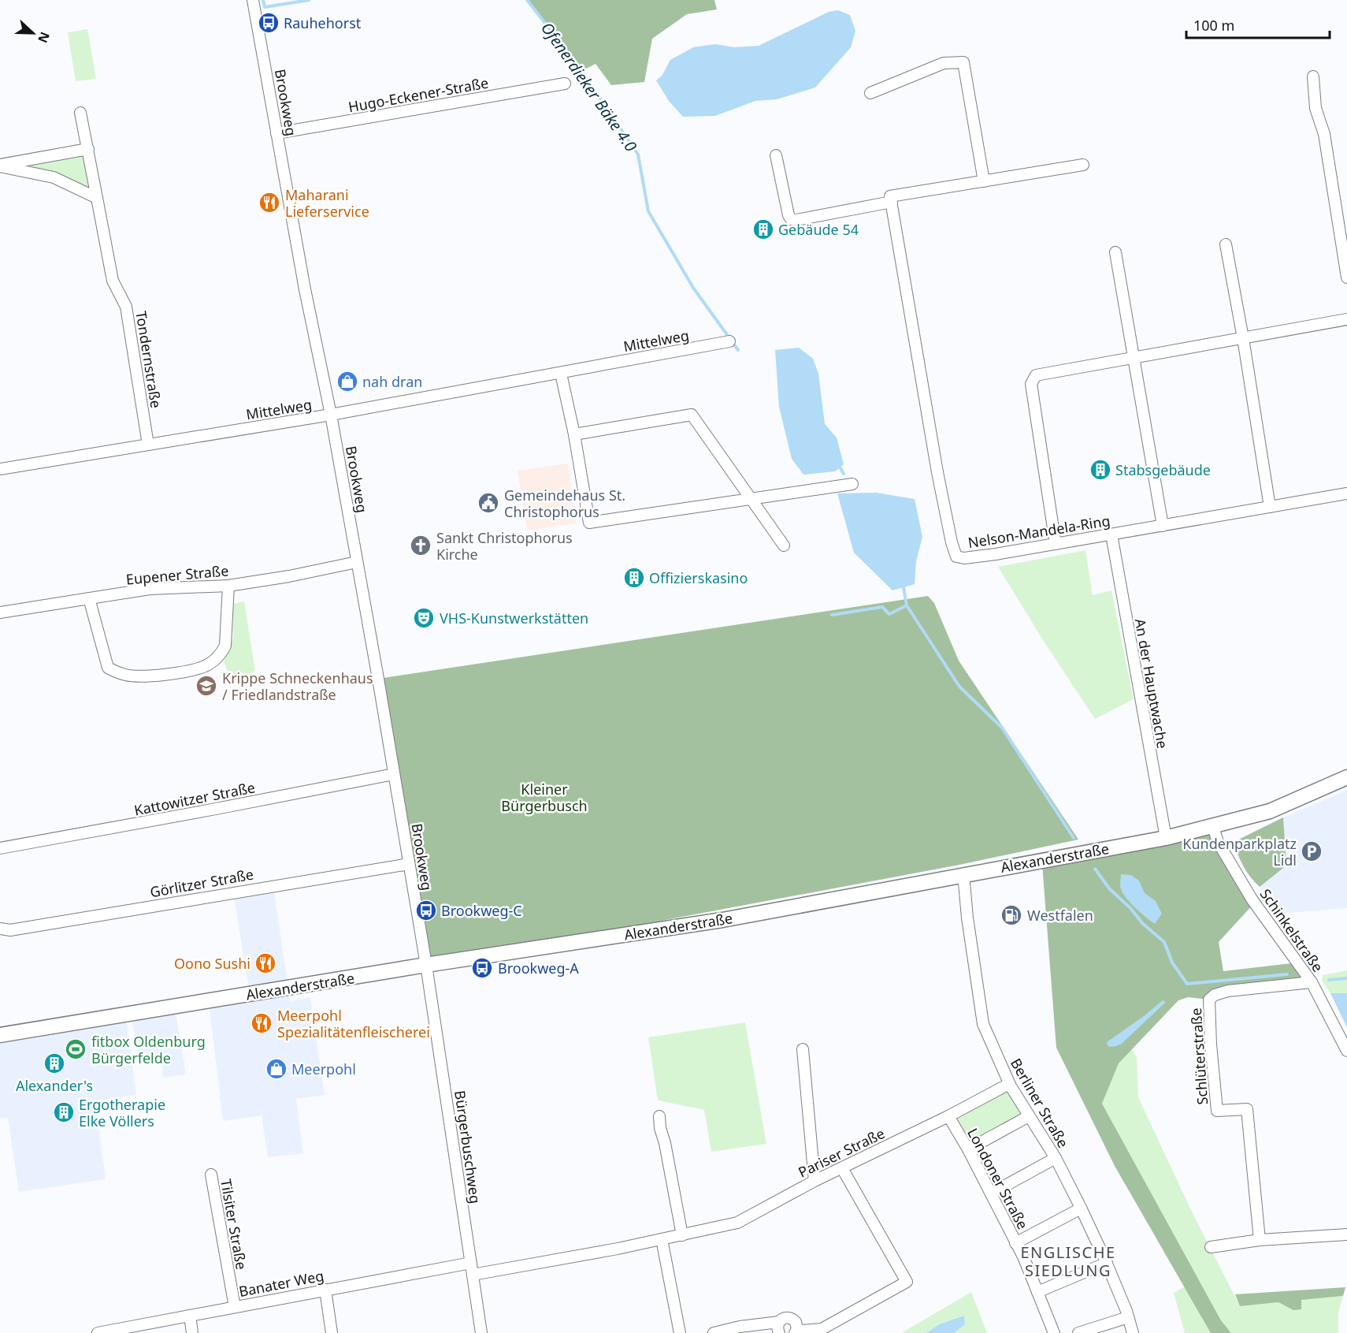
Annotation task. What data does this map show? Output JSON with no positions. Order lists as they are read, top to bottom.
{
  "streets": {
    "main road": ["Alexanderstraße"],
    "street": [
      "Hugo-Eckener-Straße",
      "Brookweg",
      "Mittelweg",
      "Tondernstraße",
      "Nelson-Mandela-Ring",
      "Eupener Straße",
      "An der Hauptwache",
      "Kattowitzer Straße",
      "Görlitzer Straße",
      "Schinkelstraße",
      "Schlüterstraße",
      "Berliner Straße",
      "Bürgerbuschweg",
      "Pariser Straße",
      "Londoner Straße",
      "Tilsiter Straße",
      "Banater Weg"
    ]
  },
  "crossings": [
    ["Hugo-Eckener-Straße", "Brookweg"],
    ["Brookweg", "Mittelweg"],
    ["Brookweg", "Eupener Straße"],
    ["Brookweg", "Kattowitzer Straße"],
    ["Brookweg", "Alexanderstraße"],
    ["Brookweg", "Görlitzer Straße"],
    ["Brookweg", "Bürgerbuschweg"],
    ["Mittelweg", "Tondernstraße"],
    ["Nelson-Mandela-Ring", "An der Hauptwache"],
    ["An der Hauptwache", "Alexanderstraße"],
    ["Alexanderstraße", "Schinkelstraße"],
    ["Alexanderstraße", "Berliner Straße"],
    ["Alexanderstraße", "Bürgerbuschweg"],
    ["Schinkelstraße", "Schlüterstraße"],
    ["Berliner Straße", "Pariser Straße"],
    ["Bürgerbuschweg", "Pariser Straße"],
    ["Bürgerbuschweg", "Banater Weg"],
    ["Pariser Straße", "Londoner Straße"],
    ["Tilsiter Straße", "Banater Weg"]
  ],
  "districts": ["ENGLISCHE SIEDLUNG"],
  "water": ["Ofenerdieker Bäke 4.0"],
  "parks": ["Kleiner Bürgerbusch"],
  "places": {
    "bus stop": ["Rauhehorst", "Brookweg-C", "Brookweg-A"],
    "restaurant": ["Maharani Lieferservice", "Oono Sushi", "Meerpohl Spezialitätenfleischerei"],
    "building": [
      "Gebäude 54",
      "Stabsgebäude",
      "Offizierskasino",
      "Alexander's",
      "Ergotherapie Elke Völlers"
    ],
    "shop": ["nah dran", "Meerpohl"],
    "public building": ["Gemeindehaus St. Christophorus"],
    "church": ["Sankt Christophorus Kirche"],
    "theatre": ["VHS-Kunstwerkstätten"],
    "school or university": ["Krippe Schneckenhaus / Friedlandstraße"],
    "parking": ["Kundenparkplatz Lidl"],
    "fuel station": ["Westfalen"],
    "sports": ["fitbox Oldenburg Bürgerfelde"]
  },
  "scale_bar": "100 m",
  "north": "right"
}
